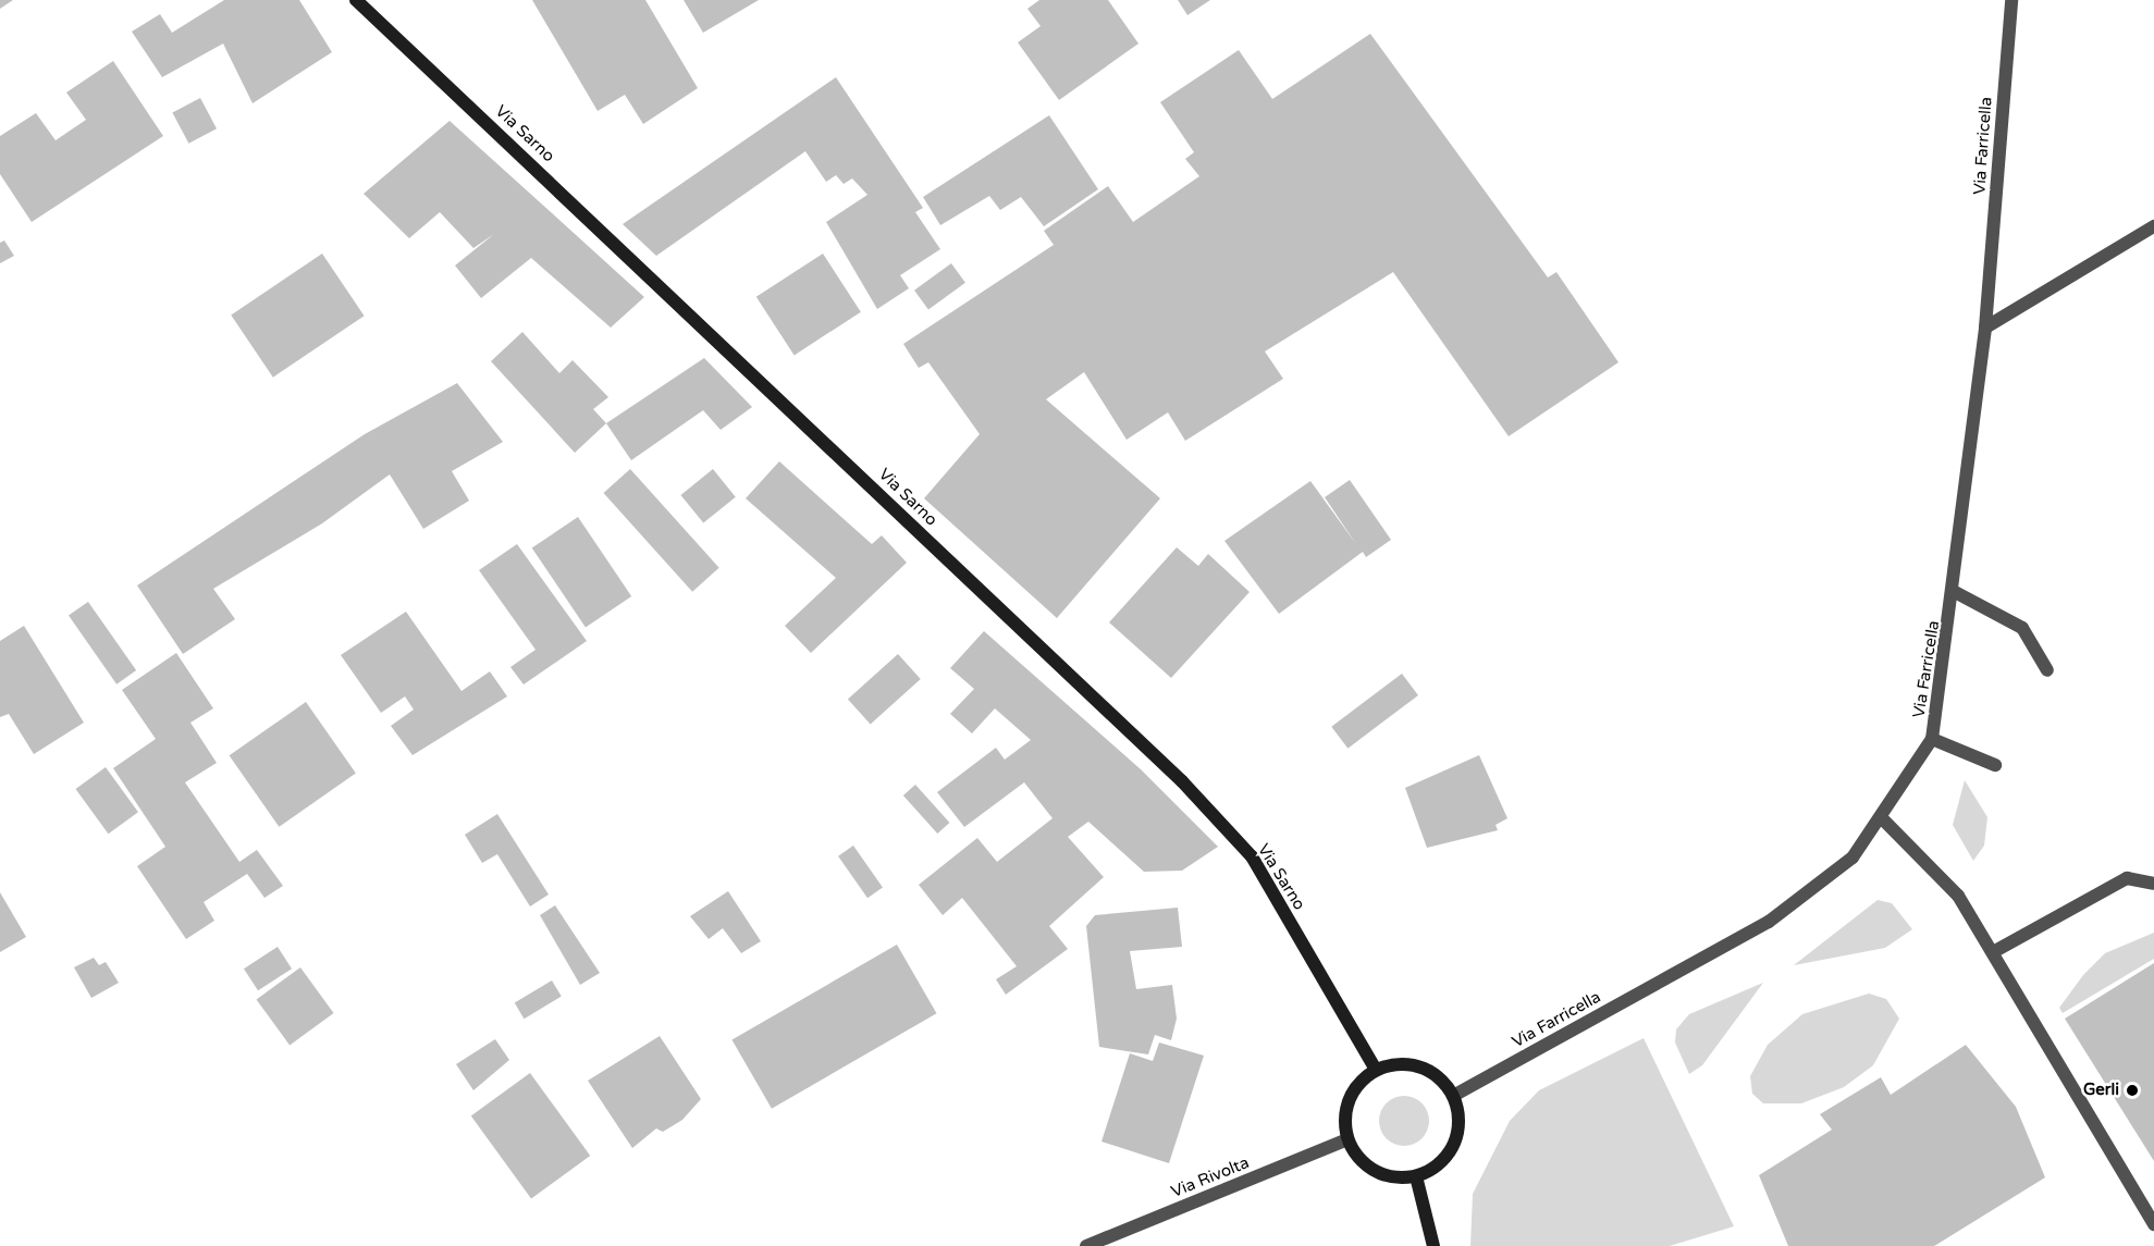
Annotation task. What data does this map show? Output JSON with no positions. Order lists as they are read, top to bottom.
{
  "streets": {
    "main road": ["Via Sarno"],
    "street": ["Via Farricella", "Via Rivolta"]
  },
  "crossings": [
    ["Via Sarno", "Via Farricella"],
    ["Via Sarno", "Via Rivolta"],
    ["Via Farricella", "Via Rivolta"]
  ],
  "places": ["Gerli"]
}
